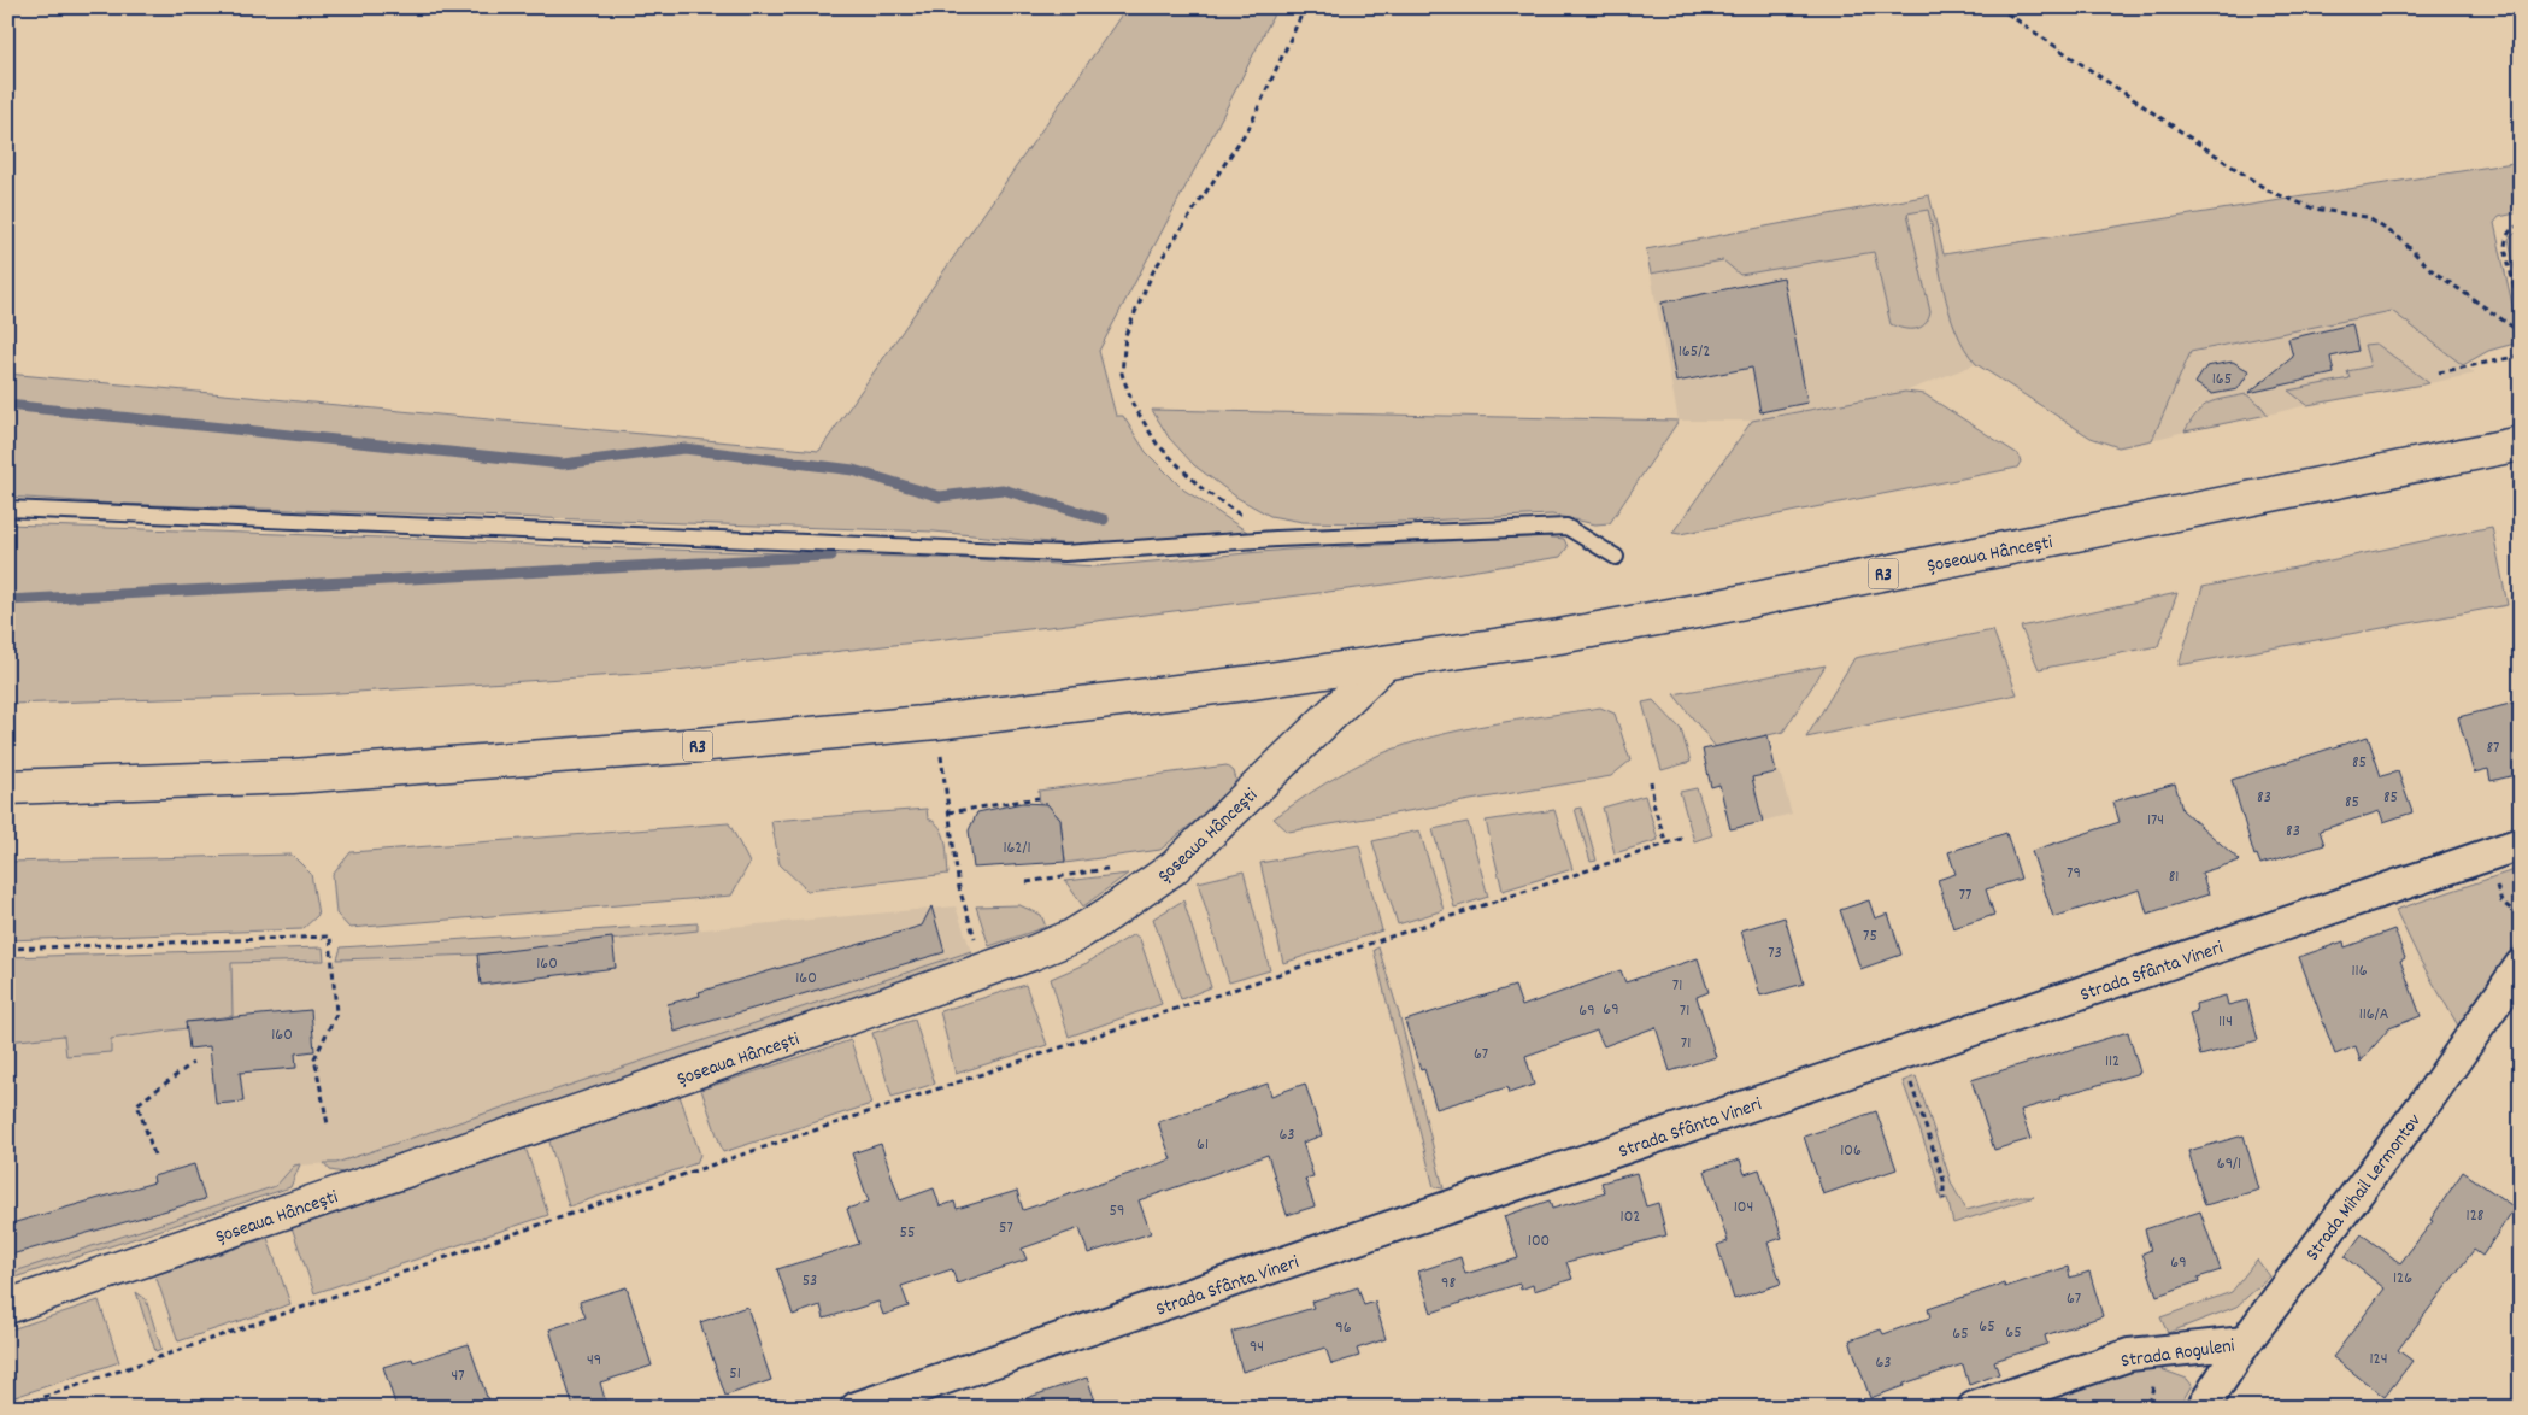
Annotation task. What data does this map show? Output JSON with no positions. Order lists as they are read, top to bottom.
{
  "streets": {
    "main road": ["Șoseaua Hâncești", "R3"],
    "street": ["Strada Sfânta Vineri", "Strada Mihail Lermontov", "Strada Roguleni"]
  },
  "crossings": [
    ["Strada Mihail Lermontov", "Strada Roguleni"]
  ],
  "house_numbers": [
    "165/2",
    "165",
    "87",
    "85",
    "83",
    "85",
    "85",
    "174",
    "83",
    "162/1",
    "79",
    "81",
    "77",
    "75",
    "73",
    "160",
    "116",
    "160",
    "71",
    "69",
    "69",
    "71",
    "116/A",
    "114",
    "160",
    "71",
    "67",
    "112",
    "63",
    "61",
    "106",
    "69/1",
    "104",
    "59",
    "128",
    "102",
    "57",
    "55",
    "100",
    "69",
    "126",
    "53",
    "98",
    "67",
    "65",
    "96",
    "65",
    "65",
    "94",
    "124",
    "49",
    "63",
    "51",
    "47"
  ]
}
